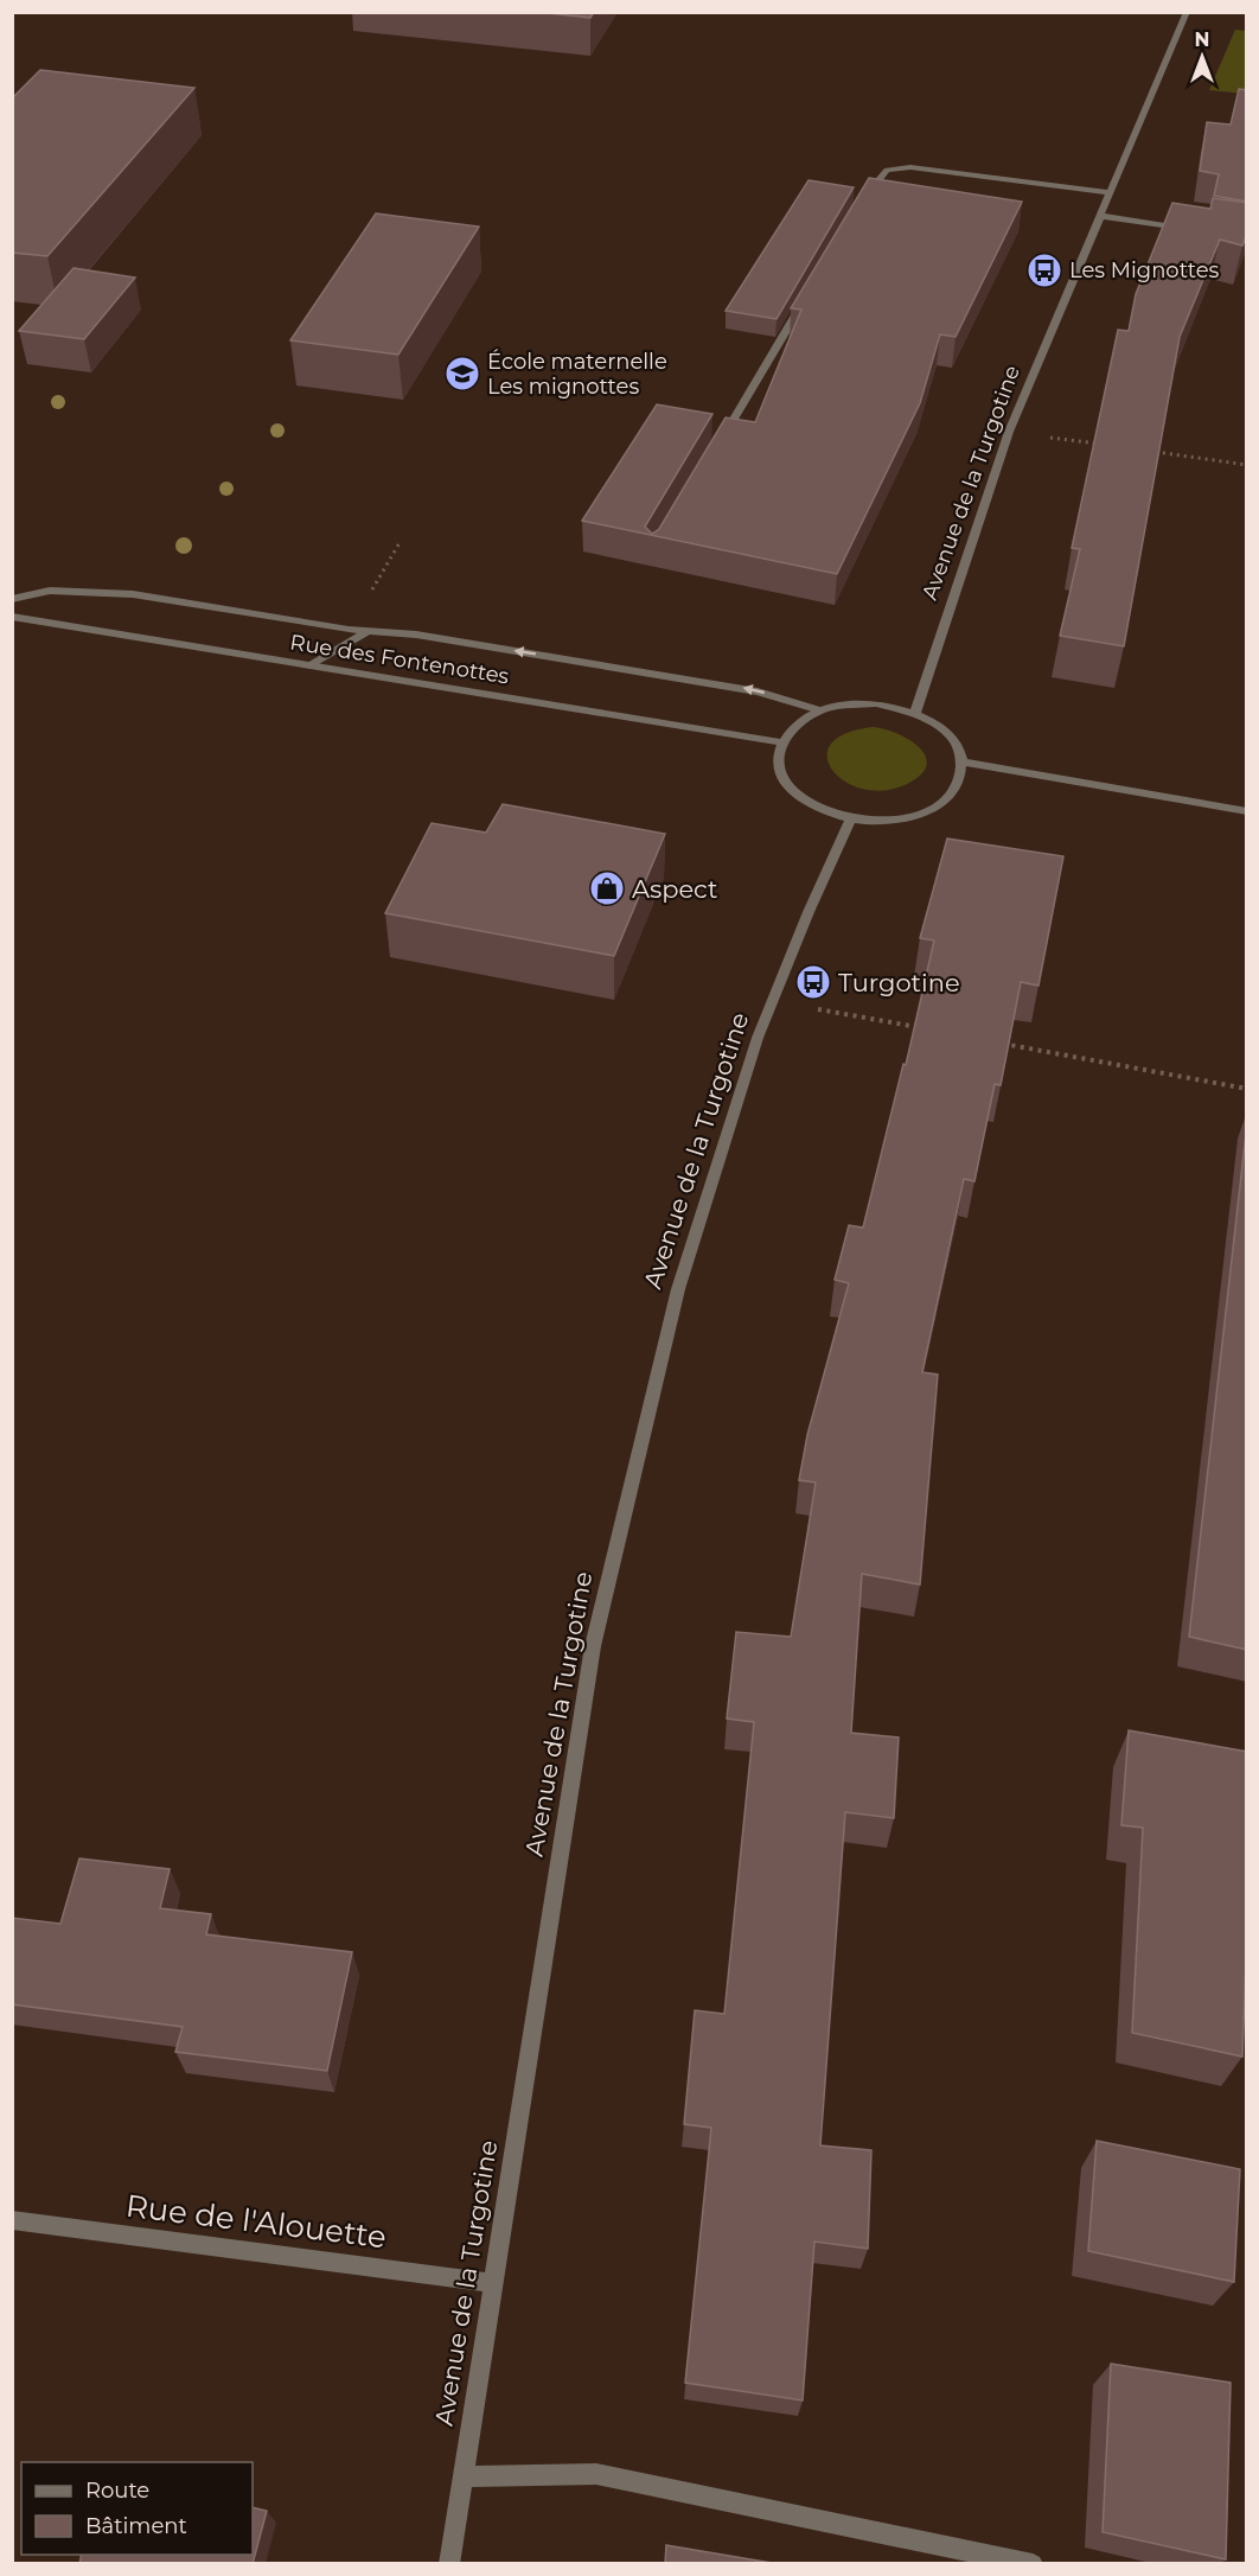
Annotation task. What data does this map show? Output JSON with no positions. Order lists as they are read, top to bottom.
{
  "streets": {
    "street": ["Avenue de la Turgotine", "Rue des Fontenottes", "Rue de l'Alouette"]
  },
  "crossings": [
    ["Avenue de la Turgotine", "Rue des Fontenottes"],
    ["Avenue de la Turgotine", "Rue de l'Alouette"]
  ],
  "places": {
    "bus stop": ["Les Mignottes", "Turgotine"],
    "school or university": ["École maternelle Les mignottes"],
    "shop": ["Aspect"]
  },
  "legend": ["Route", "Bâtiment"],
  "north": "top"
}
